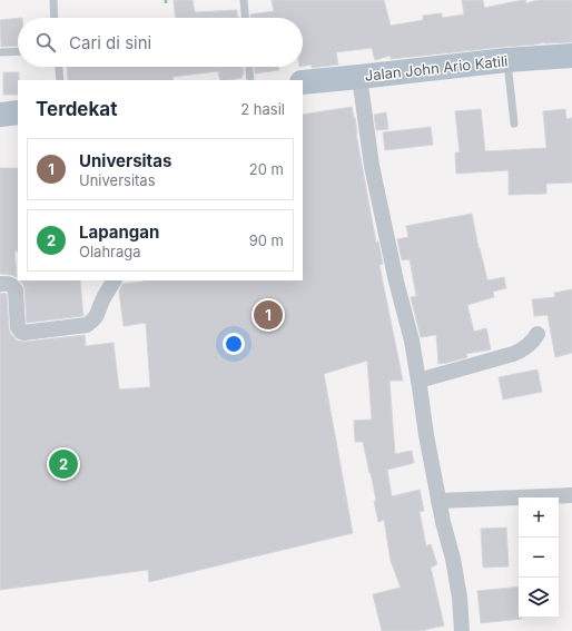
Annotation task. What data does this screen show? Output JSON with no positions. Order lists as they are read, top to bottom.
{
  "streets": {
    "main road": ["Jalan John Ario Katili"]
  },
  "page": {
    "search": "Cari di sini",
    "heading": ["Terdekat", "2 hasil"],
    "list": [
      {
        "mark": "1",
        "name": "Universitas",
        "note": "Universitas",
        "value": "20 m"
      },
      {
        "mark": "2",
        "name": "Lapangan",
        "note": "Olahraga",
        "value": "90 m"
      }
    ],
    "pins": ["1", "2"],
    "map_buttons": ["+", "−"]
  }
}
